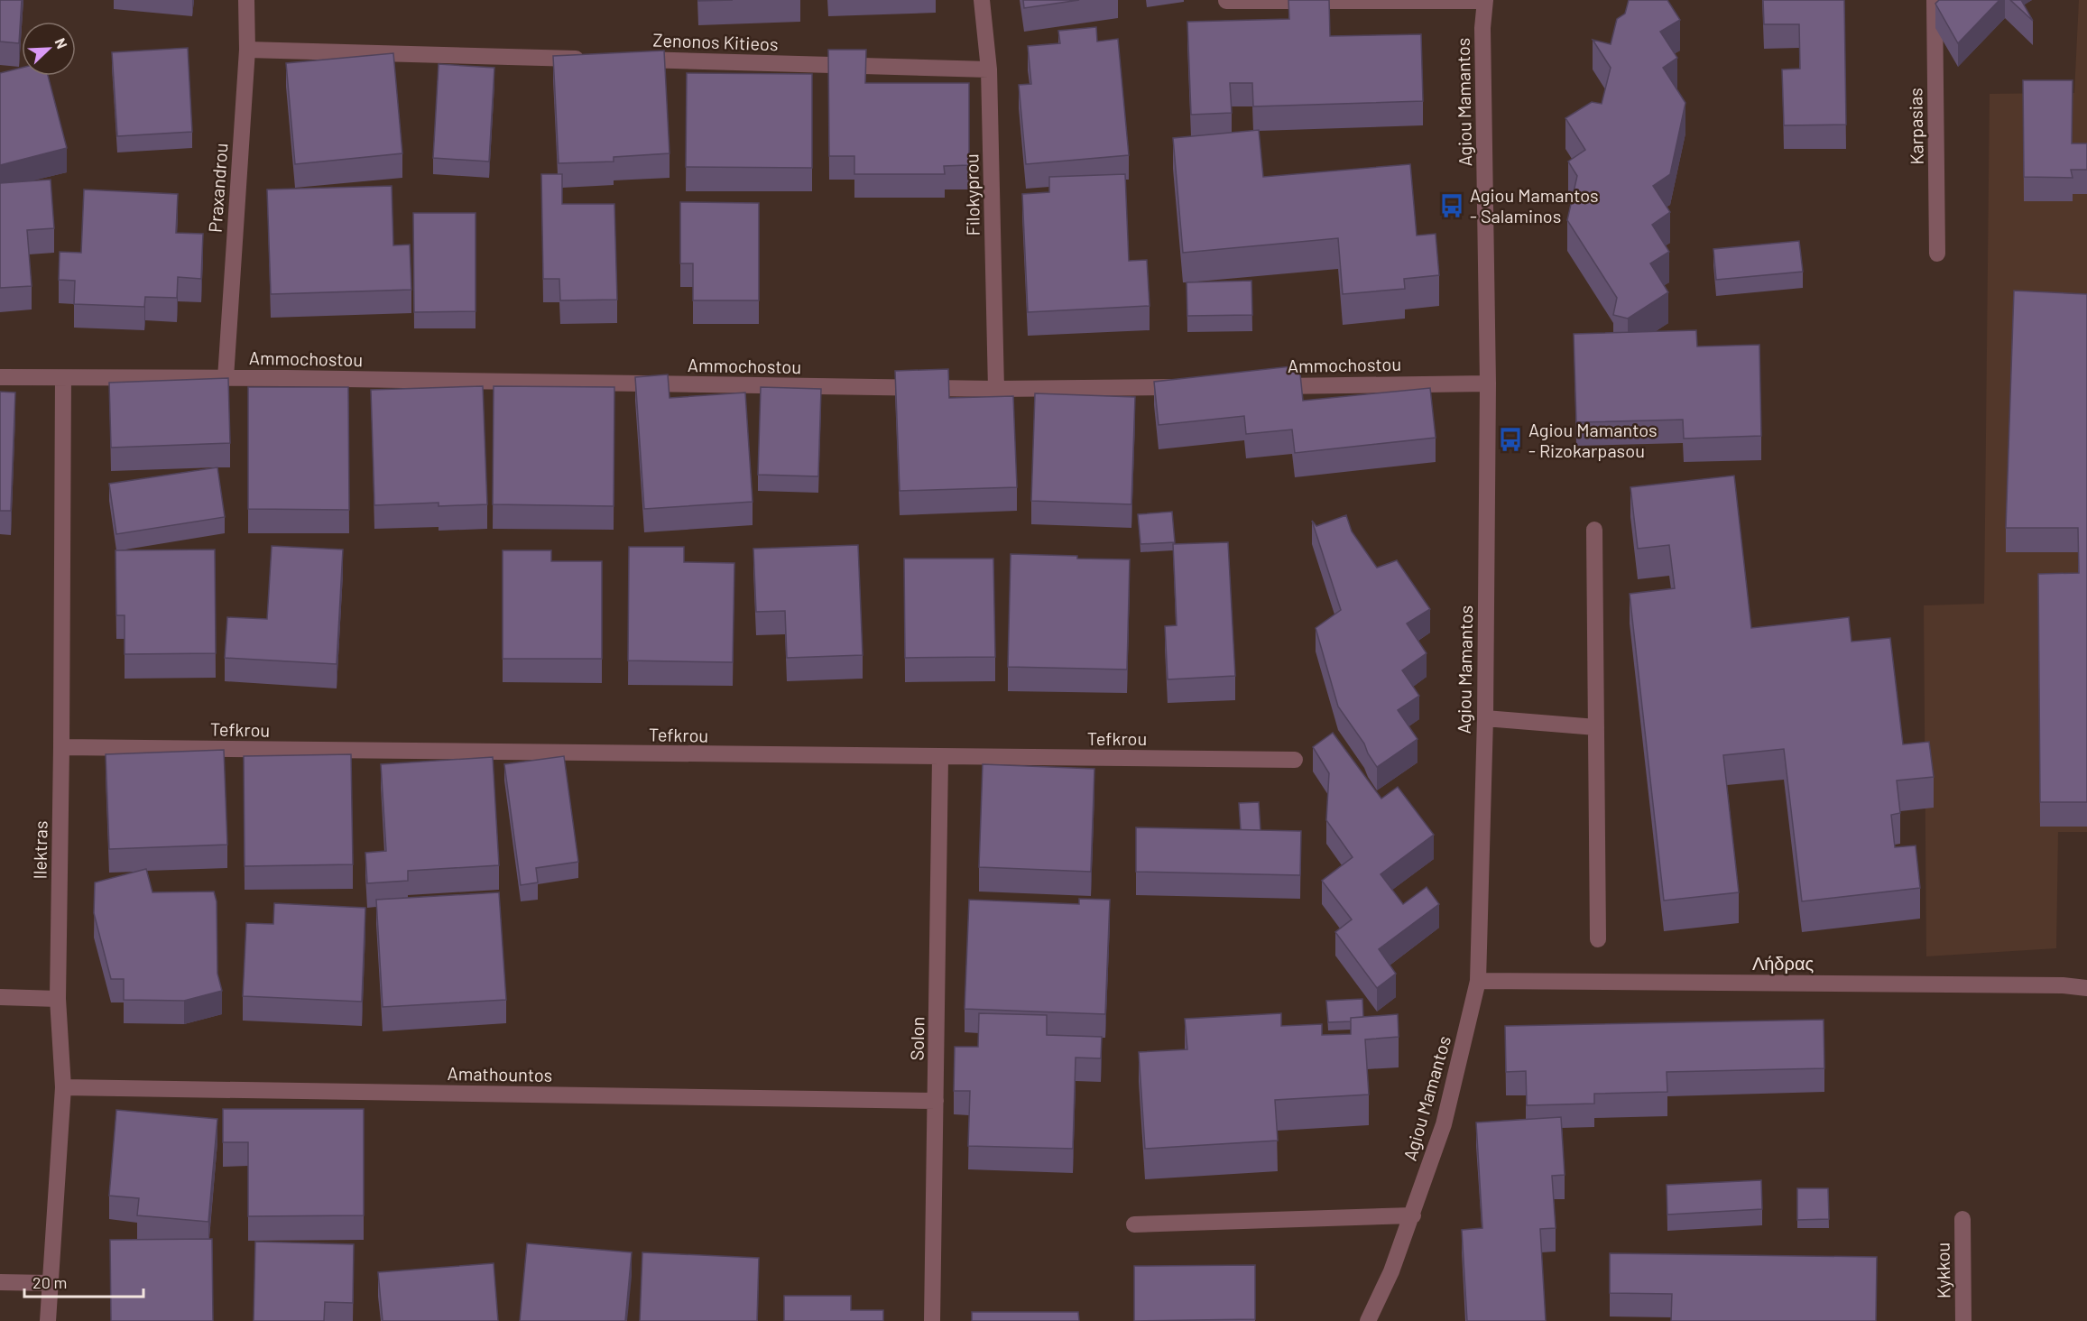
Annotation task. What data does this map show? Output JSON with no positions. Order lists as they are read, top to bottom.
{
  "streets": {
    "street": [
      "Zenonos Kitieos",
      "Agiou Mamantos",
      "Karpasias",
      "Praxandrou",
      "Filokyprou",
      "Ammochostou",
      "Tefkrou",
      "Ilektras",
      "Λήδρας",
      "Solon",
      "Amathountos",
      "Kykkou"
    ]
  },
  "crossings": [
    ["Zenonos Kitieos", "Filokyprou"],
    ["Agiou Mamantos", "Ammochostou"],
    ["Agiou Mamantos", "Λήδρας"],
    ["Praxandrou", "Ammochostou"],
    ["Filokyprou", "Ammochostou"],
    ["Ammochostou", "Ilektras"],
    ["Tefkrou", "Ilektras"],
    ["Tefkrou", "Solon"],
    ["Ilektras", "Amathountos"],
    ["Solon", "Amathountos"]
  ],
  "places": {
    "bus stop": ["Agiou Mamantos - Salaminos", "Agiou Mamantos - Rizokarpasou"]
  },
  "scale_bar": "20 m",
  "north": "top right"
}
